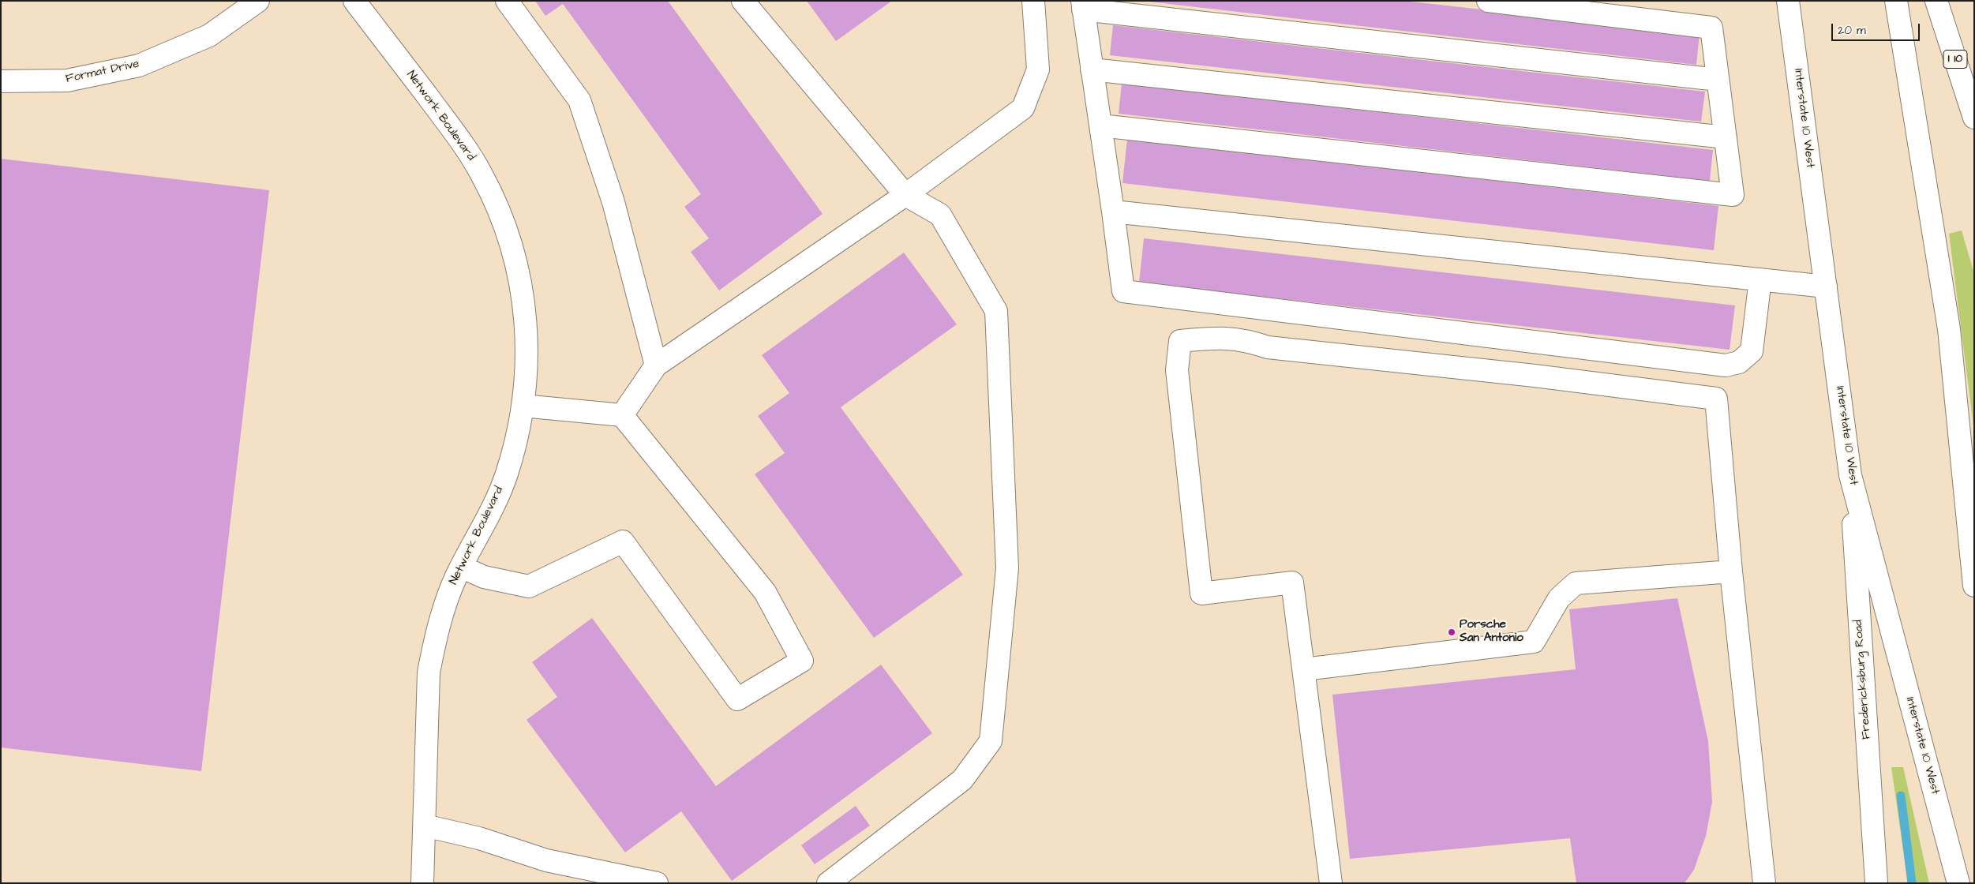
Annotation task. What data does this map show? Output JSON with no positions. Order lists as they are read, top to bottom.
{
  "streets": {
    "main road": [
      "I 10",
      "Format Drive",
      "Network Boulevard",
      "Interstate 10 West",
      "Fredericksburg Road"
    ]
  },
  "crossings": [
    ["Interstate 10 West", "Fredericksburg Road"]
  ],
  "places": ["Porsche San Antonio"],
  "scale_bar": "20 m"
}
